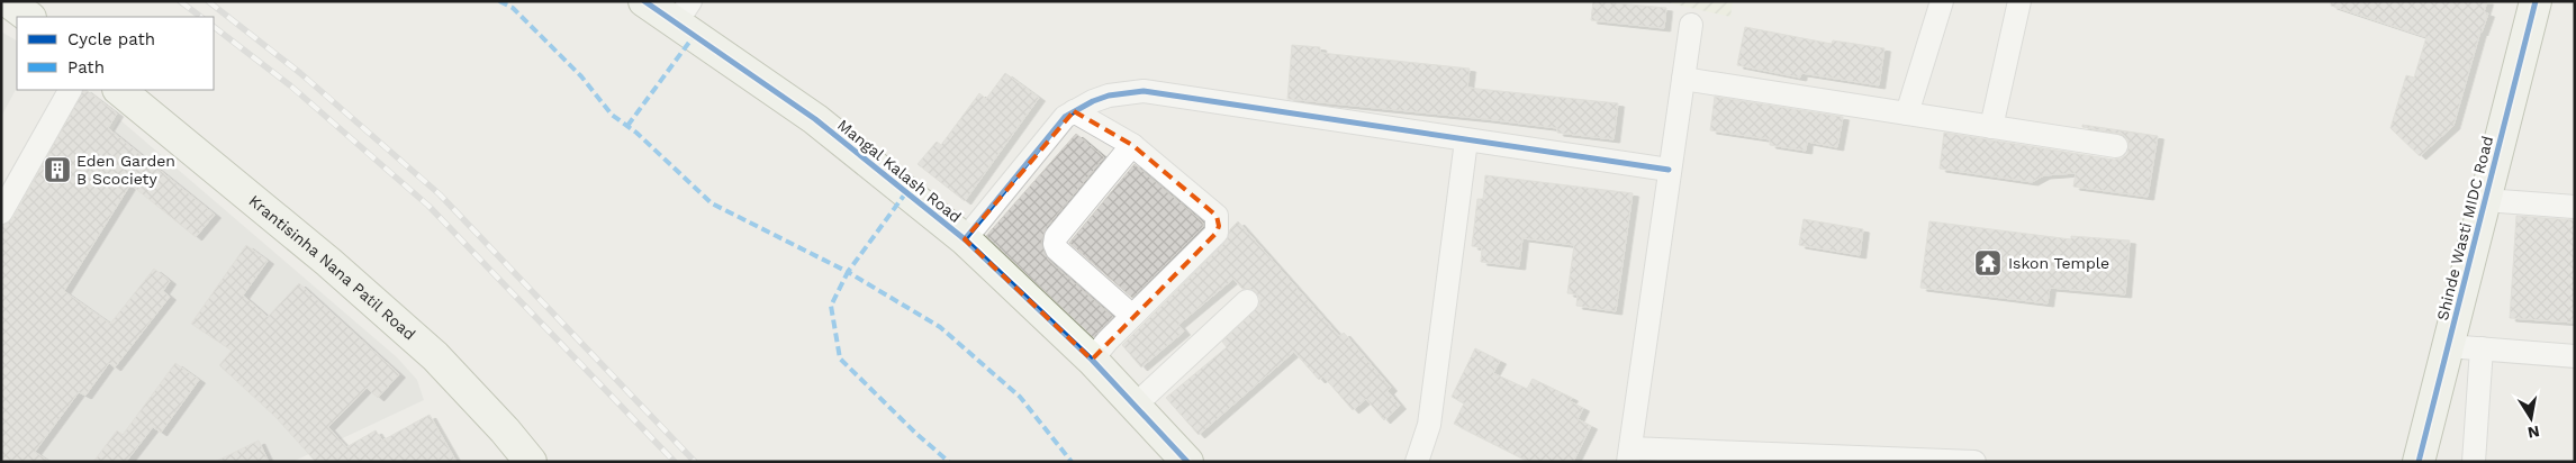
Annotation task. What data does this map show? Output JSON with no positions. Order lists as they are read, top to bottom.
{
  "streets": {
    "street": ["Mangal Kalash Road", "Shinde Wasti MIDC Road", "Krantisinha Nana Patil Road"]
  },
  "places": {
    "building": ["Eden Garden B Scociety"],
    "temple": ["Iskon Temple"]
  },
  "legend": ["Cycle path", "Path"],
  "north": "bottom"
}
